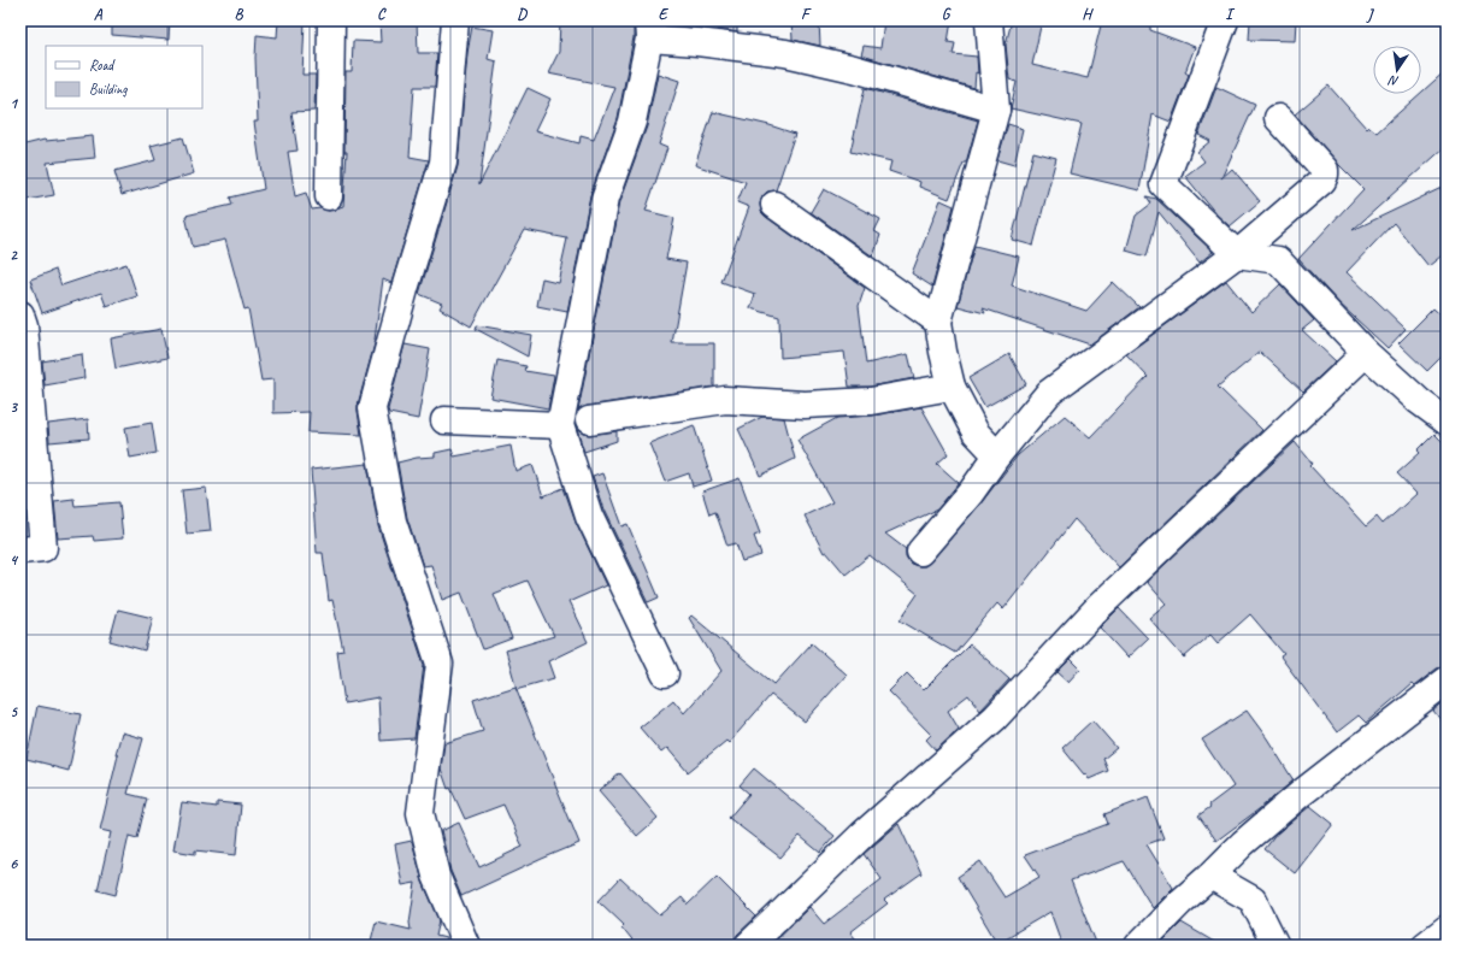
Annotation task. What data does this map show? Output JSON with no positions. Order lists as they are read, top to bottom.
{
  "legend": ["Road", "Building"],
  "north": "bottom",
  "grid": {
    "columns": [
      "A",
      "B",
      "C",
      "D",
      "E",
      "F",
      "G",
      "H",
      "I",
      "J"
    ],
    "rows": [
      "1",
      "2",
      "3",
      "4",
      "5",
      "6"
    ]
  }
}
